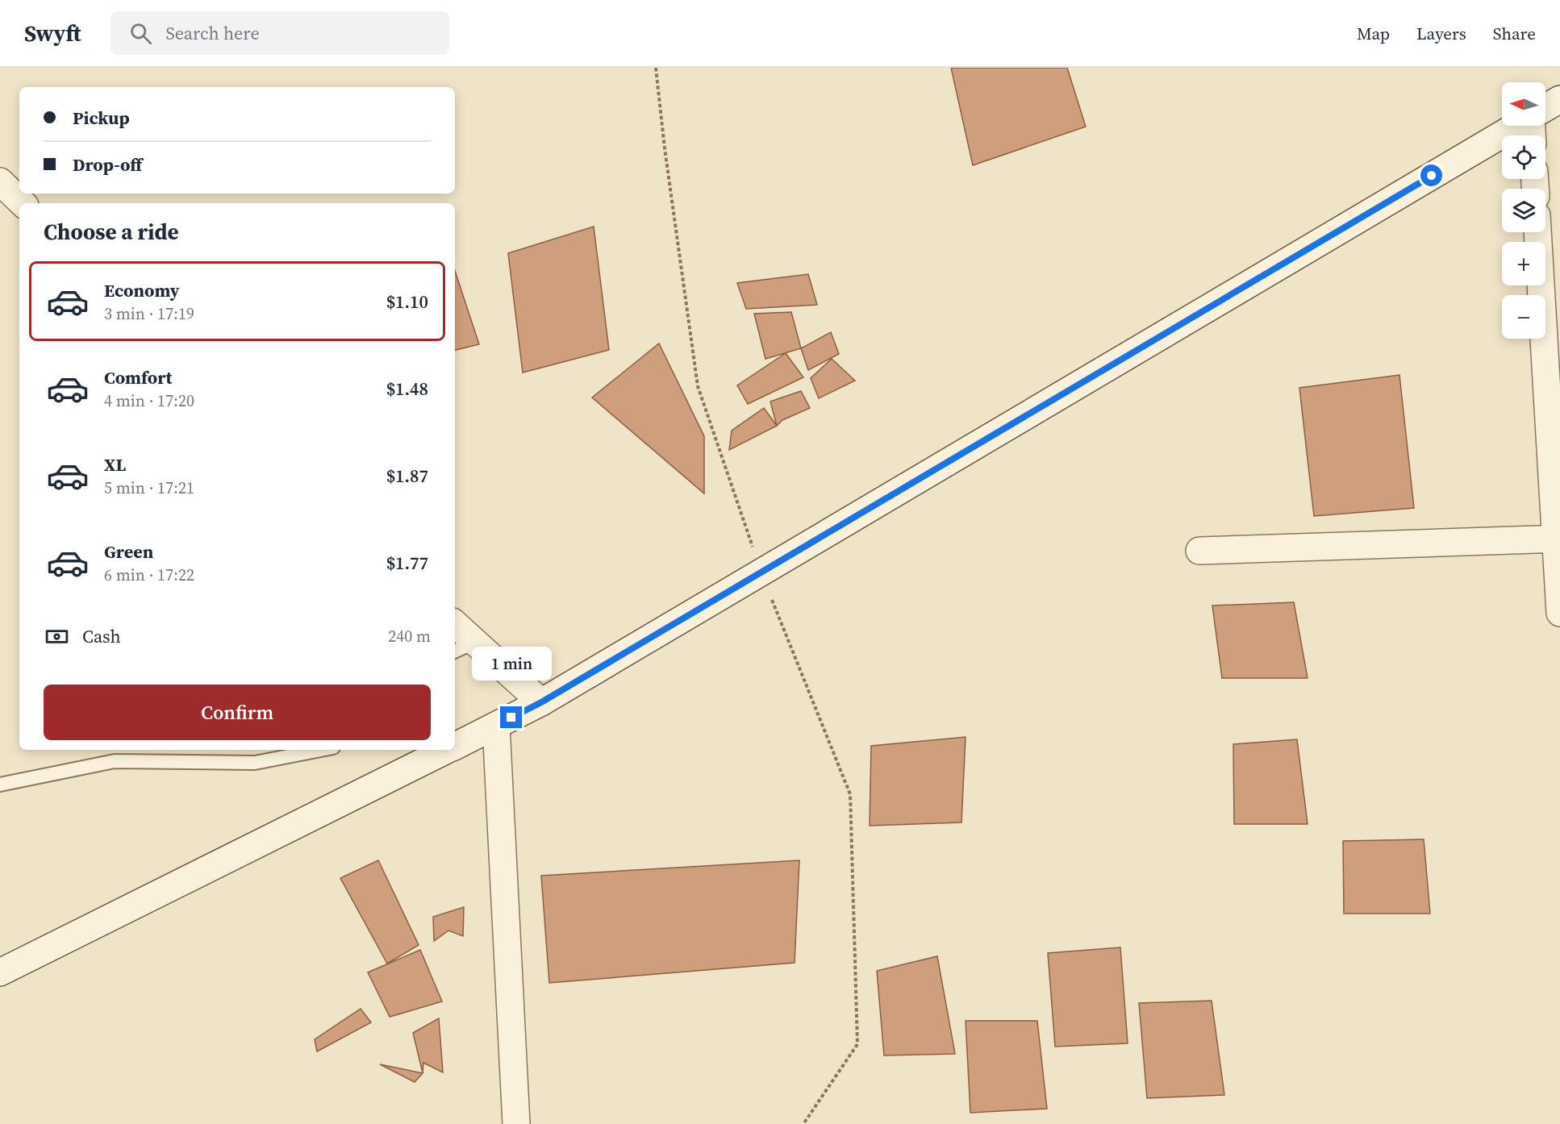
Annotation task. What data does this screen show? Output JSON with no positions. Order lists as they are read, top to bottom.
{
  "north": "left",
  "page": {
    "header": "Swyft",
    "search": "Search here",
    "nav": ["Map", "Layers", "Share"],
    "map_buttons": ["+", "−"],
    "banner": ["Pickup", "Drop-off"],
    "heading": "Choose a ride",
    "list": [
      {
        "name": "Economy",
        "note": "3 min · 17:19",
        "value": "$1.10"
      },
      {
        "name": "Comfort",
        "note": "4 min · 17:20",
        "value": "$1.48"
      },
      {
        "name": "XL",
        "note": "5 min · 17:21",
        "value": "$1.87"
      },
      {
        "name": "Green",
        "note": "6 min · 17:22",
        "value": "$1.77"
      }
    ],
    "pay": ["Cash", "240 m"],
    "bubble": "1 min",
    "buttons": "Confirm"
  }
}
